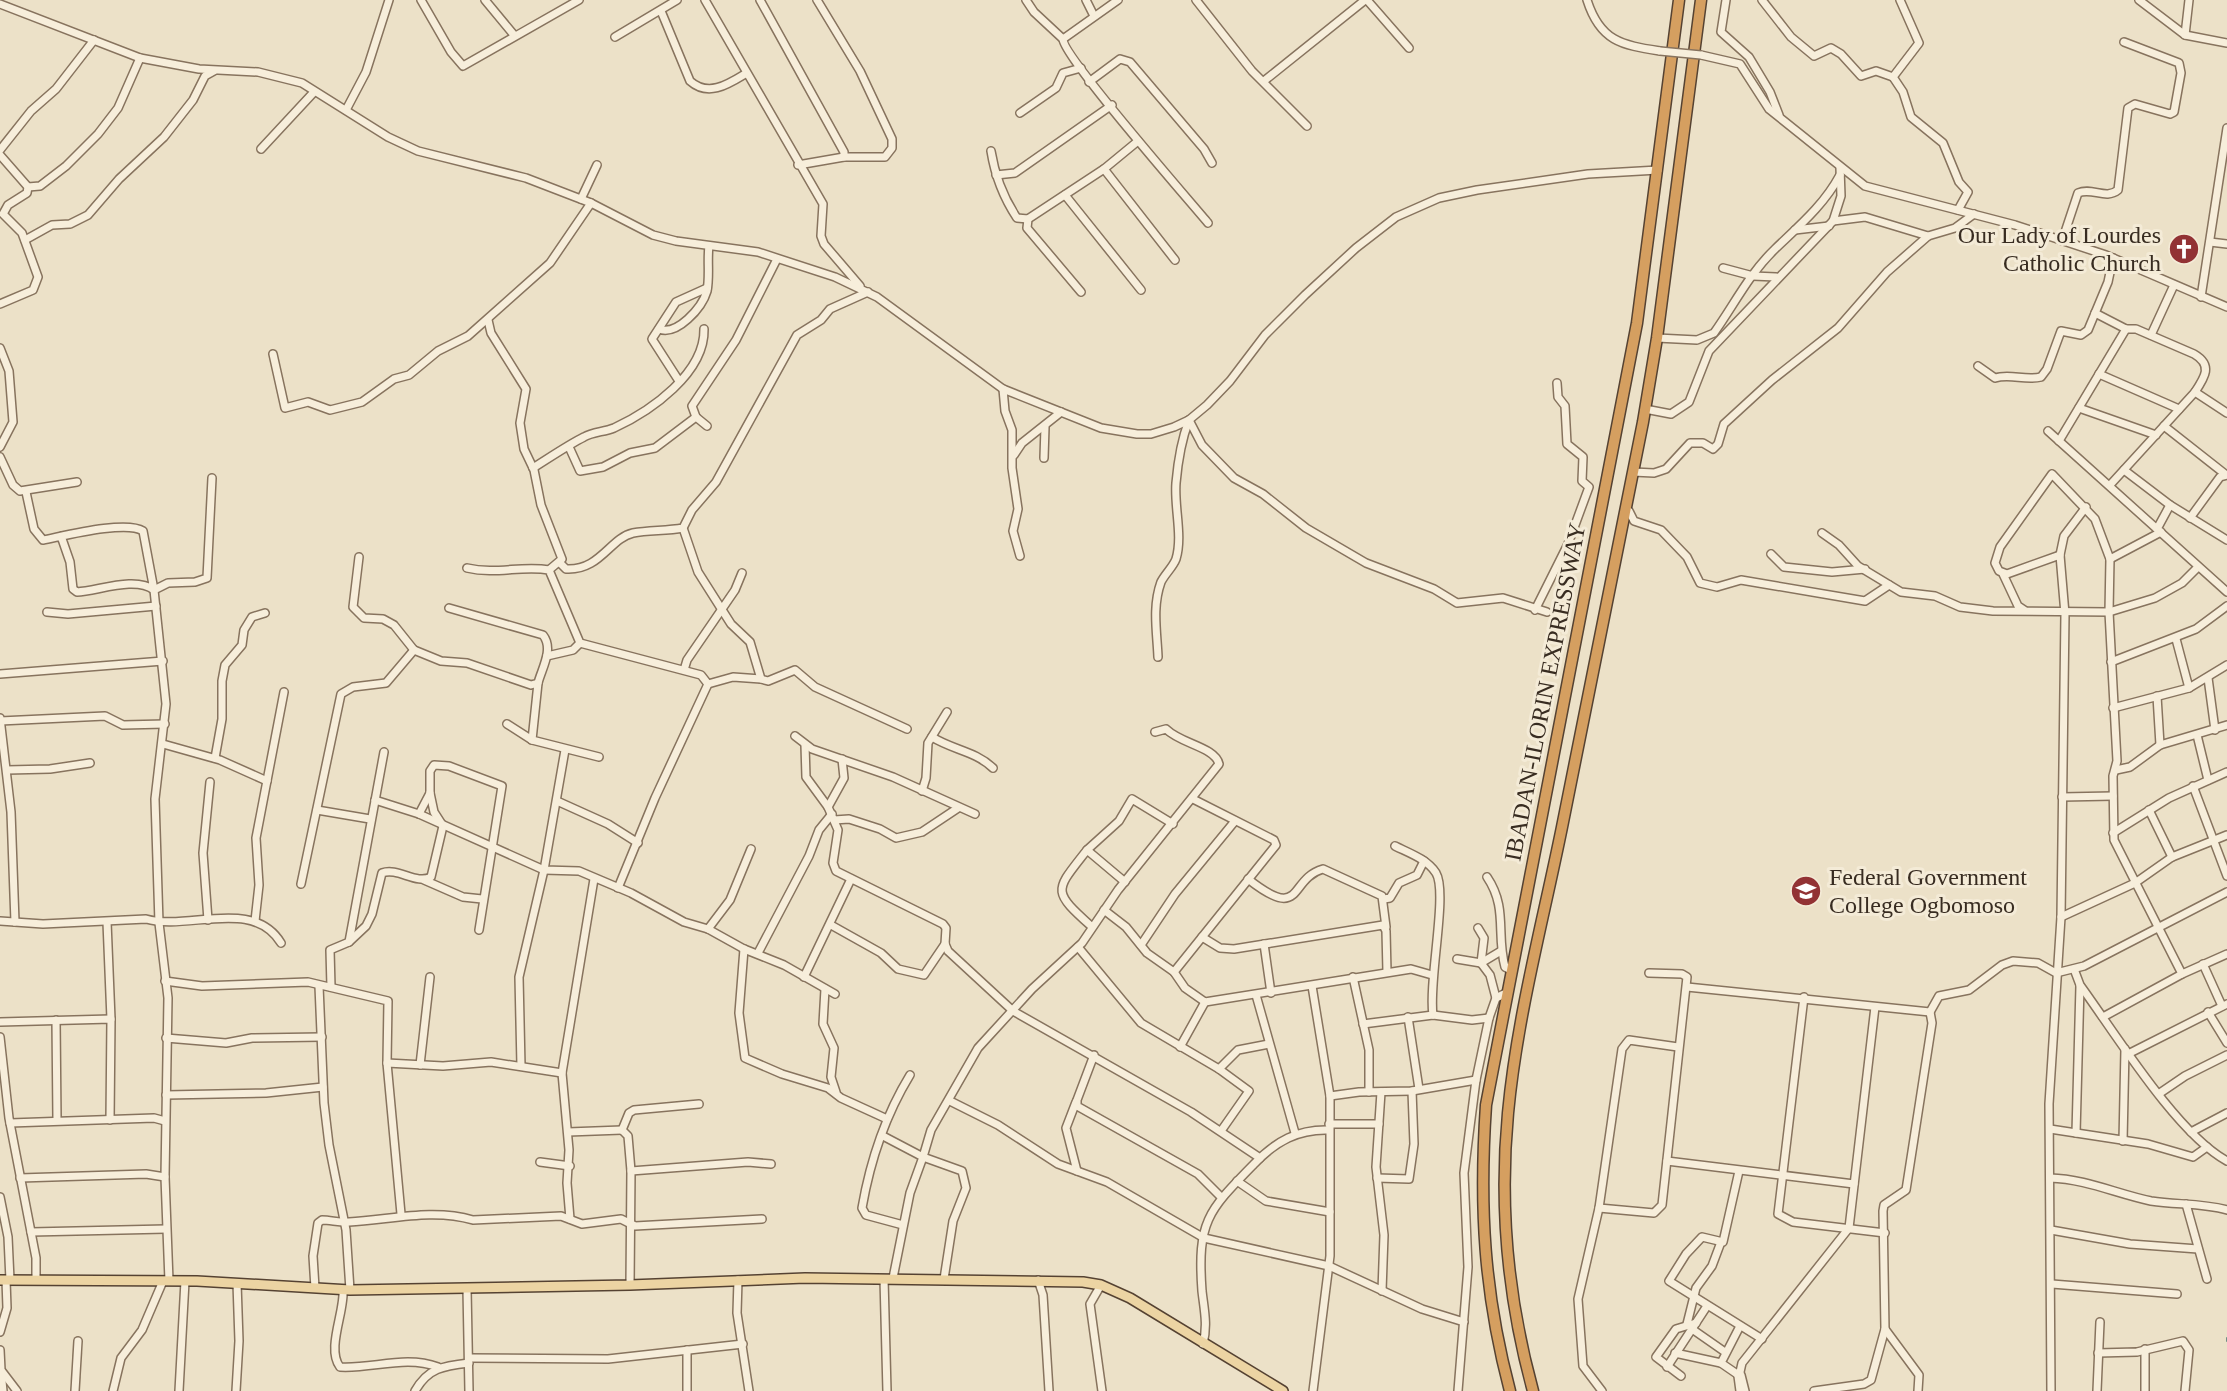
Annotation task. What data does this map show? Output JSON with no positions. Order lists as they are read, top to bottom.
{
  "streets": {
    "highway": ["IBADAN-ILORIN EXPRESSWAY"]
  },
  "places": {
    "church": ["Our Lady of Lourdes Catholic Church"],
    "school or university": ["Federal Government College Ogbomoso"]
  }
}
